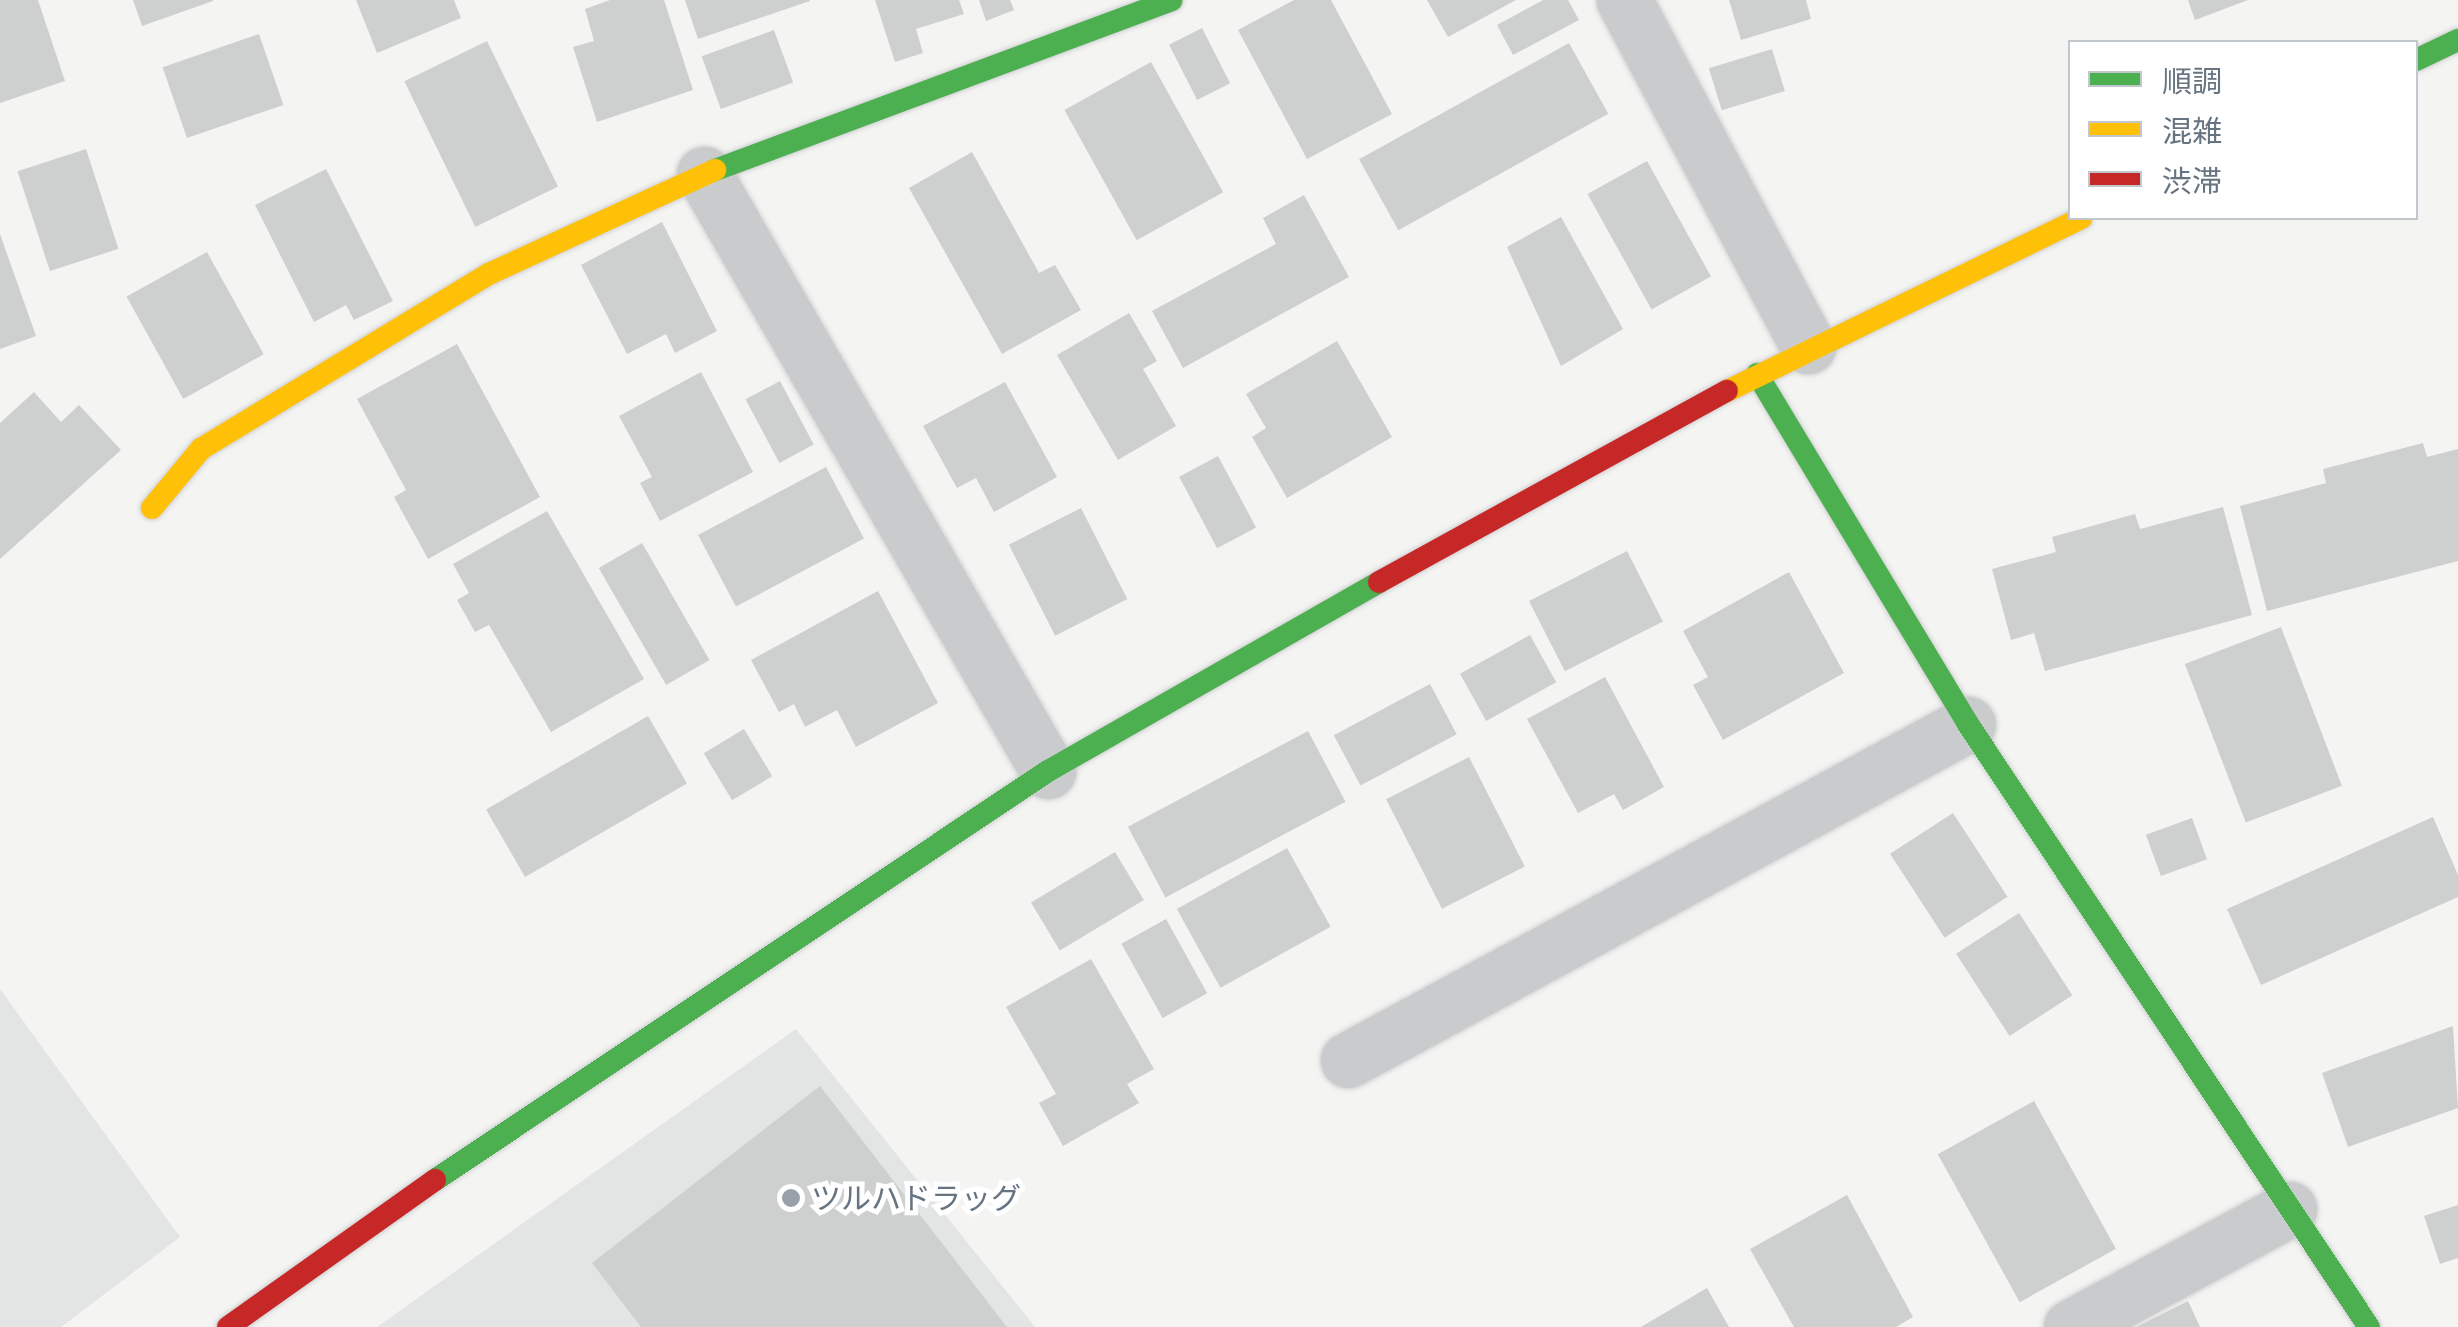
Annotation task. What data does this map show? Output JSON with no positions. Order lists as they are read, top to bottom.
{
  "places": ["ツルハドラッグ"],
  "legend": ["順調", "混雑", "渋滞"]
}
